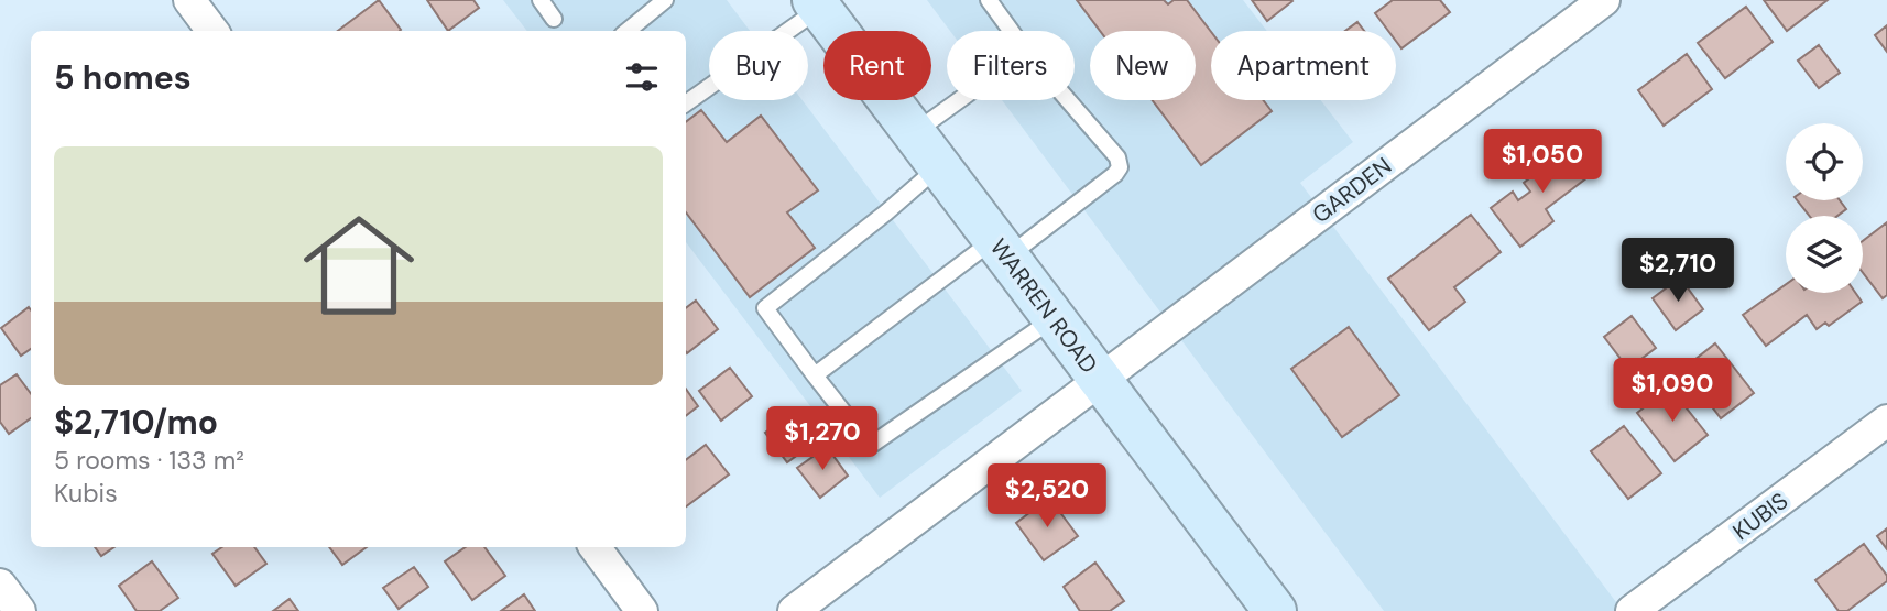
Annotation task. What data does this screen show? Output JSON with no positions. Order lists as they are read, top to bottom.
{
  "streets": {
    "main road": ["WARREN ROAD"],
    "street": ["GARDEN", "KUBIS"]
  },
  "crossings": [
    ["GARDEN", "WARREN ROAD"]
  ],
  "page": {
    "chip": [
      "Buy",
      "Rent",
      "Filters",
      "New",
      "Apartment"
    ],
    "heading": "5 homes",
    "list": [
      {
        "name": "$2,710/mo",
        "note": "5 rooms · 133 m² · Kubis"
      }
    ],
    "price": [
      "$1,050",
      "$2,710",
      "$1,090",
      "$1,270",
      "$2,520"
    ]
  }
}
